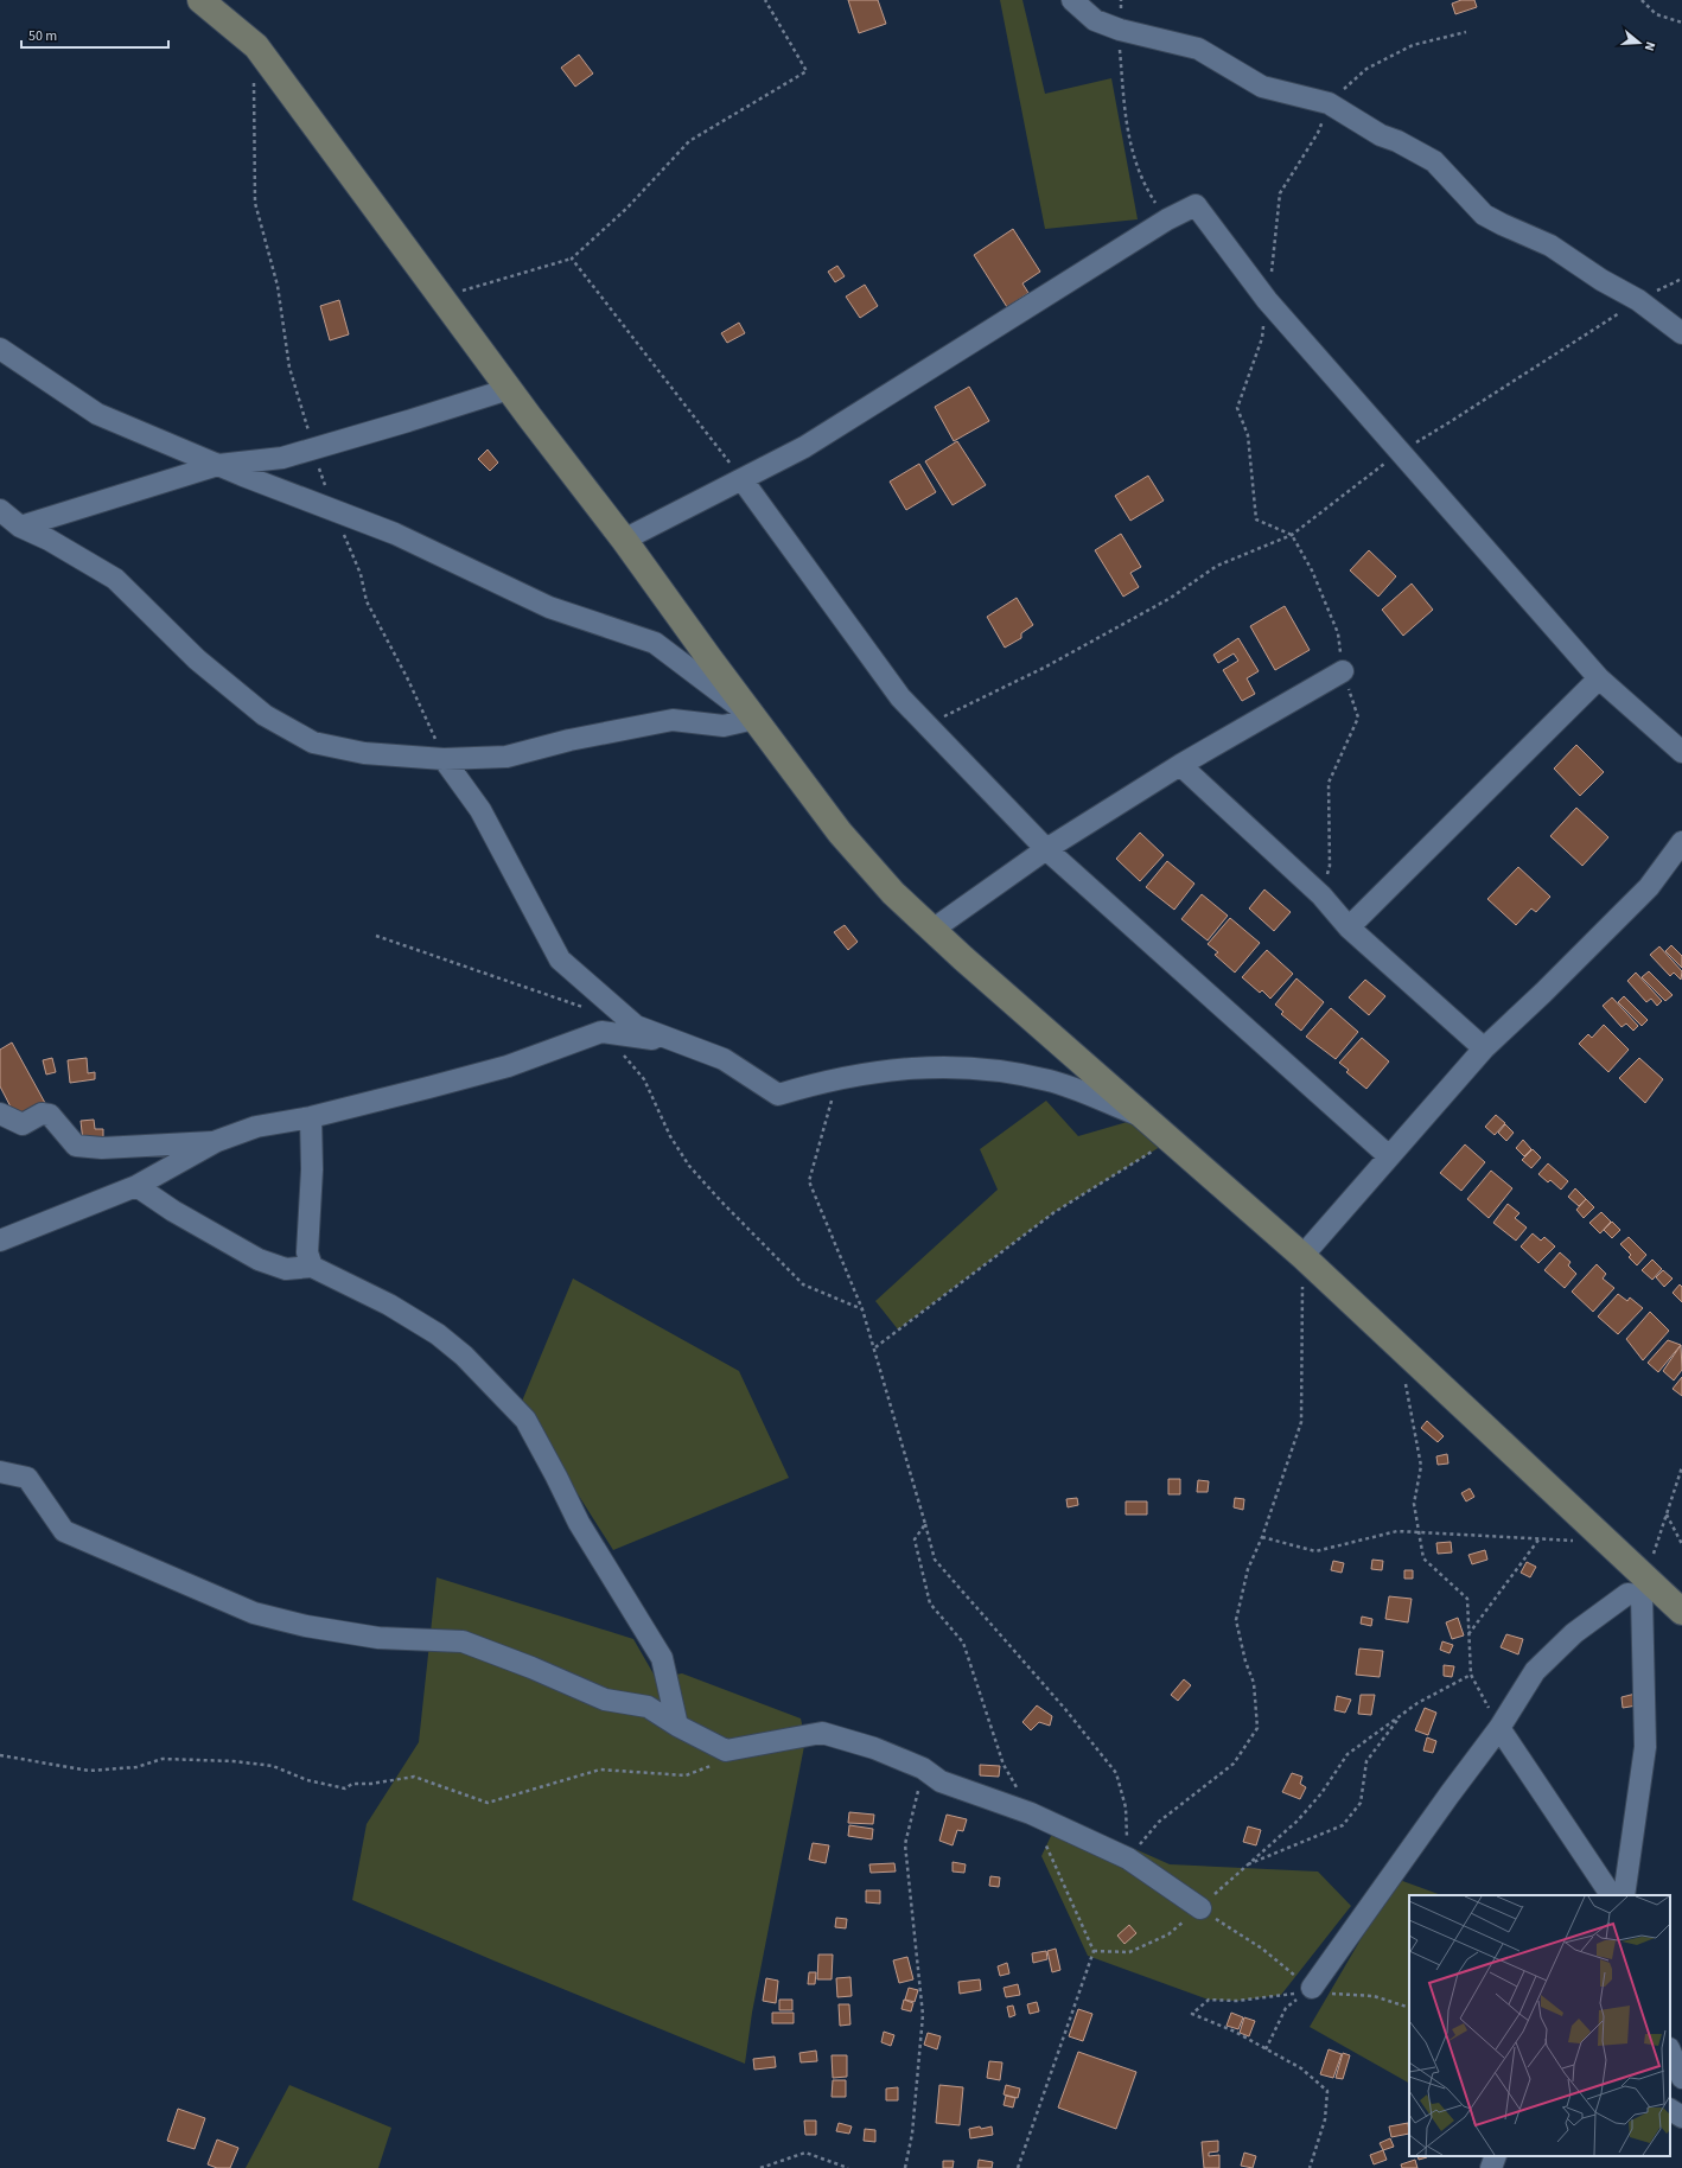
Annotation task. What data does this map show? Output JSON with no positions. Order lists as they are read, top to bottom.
{
  "scale_bar": "50 m",
  "north": "right"
}
